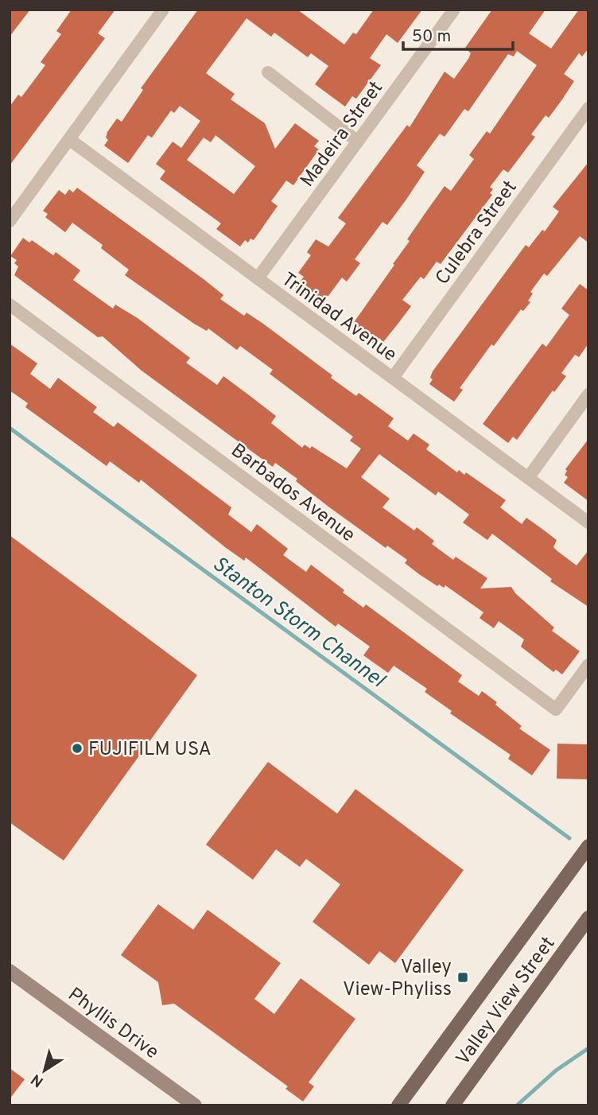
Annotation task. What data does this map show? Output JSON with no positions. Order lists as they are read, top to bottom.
{
  "streets": {
    "main road": ["Valley View Street"],
    "street": [
      "Madeira Street",
      "Culebra Street",
      "Trinidad Avenue",
      "Barbados Avenue",
      "Phyllis Drive"
    ]
  },
  "crossings": [
    ["Madeira Street", "Trinidad Avenue"],
    ["Culebra Street", "Trinidad Avenue"]
  ],
  "water": ["Stanton Storm Channel"],
  "places": {
    "other": ["FUJIFILM USA"],
    "transit": ["Valley View-Phyliss"]
  },
  "scale_bar": "50 m",
  "north": "bottom left"
}
